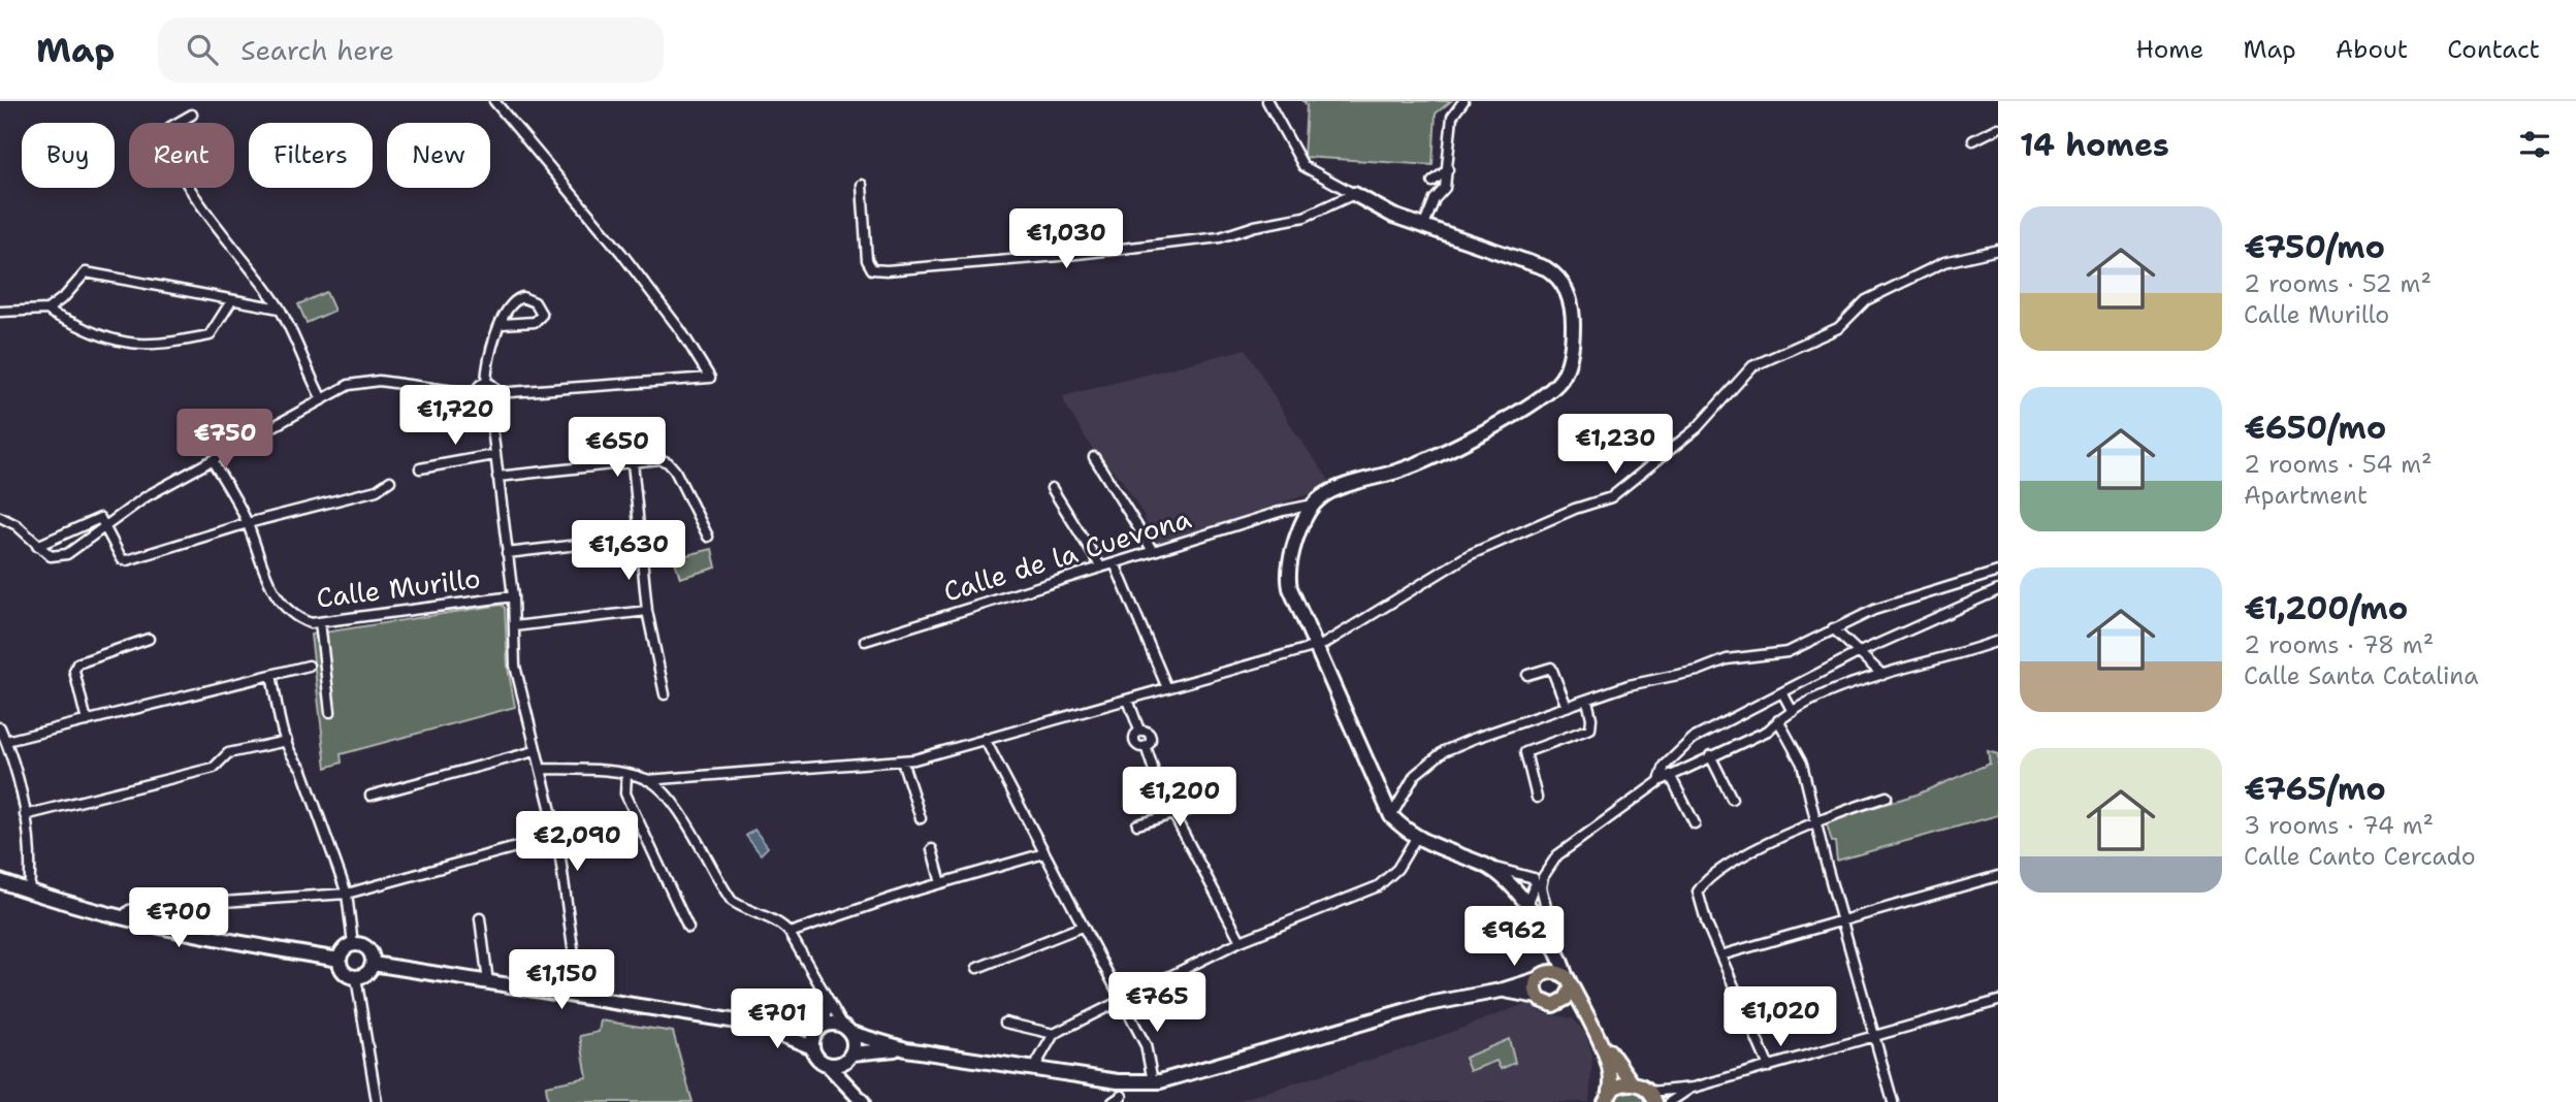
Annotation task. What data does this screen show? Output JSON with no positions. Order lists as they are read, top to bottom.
{
  "streets": {
    "street": ["Calle de la Cuevona", "Calle Murillo"]
  },
  "page": {
    "header": "Map",
    "search": "Search here",
    "nav": [
      "Home",
      "Map",
      "About",
      "Contact"
    ],
    "heading": "14 homes",
    "chip": [
      "Buy",
      "Rent",
      "Filters",
      "New"
    ],
    "list": [
      {
        "name": "€750/mo",
        "note": "2 rooms · 52 m² · Calle Murillo"
      },
      {
        "name": "€650/mo",
        "note": "2 rooms · 54 m² · Apartment"
      },
      {
        "name": "€1,200/mo",
        "note": "2 rooms · 78 m² · Calle Santa Catalina"
      },
      {
        "name": "€765/mo",
        "note": "3 rooms · 74 m² · Calle Canto Cercado"
      }
    ],
    "price": [
      "€1,030",
      "€1,720",
      "€750",
      "€1,230",
      "€650",
      "€1,630",
      "€1,200",
      "€2,090",
      "€700",
      "€962",
      "€1,150",
      "€765",
      "€1,020",
      "€701"
    ]
  }
}
